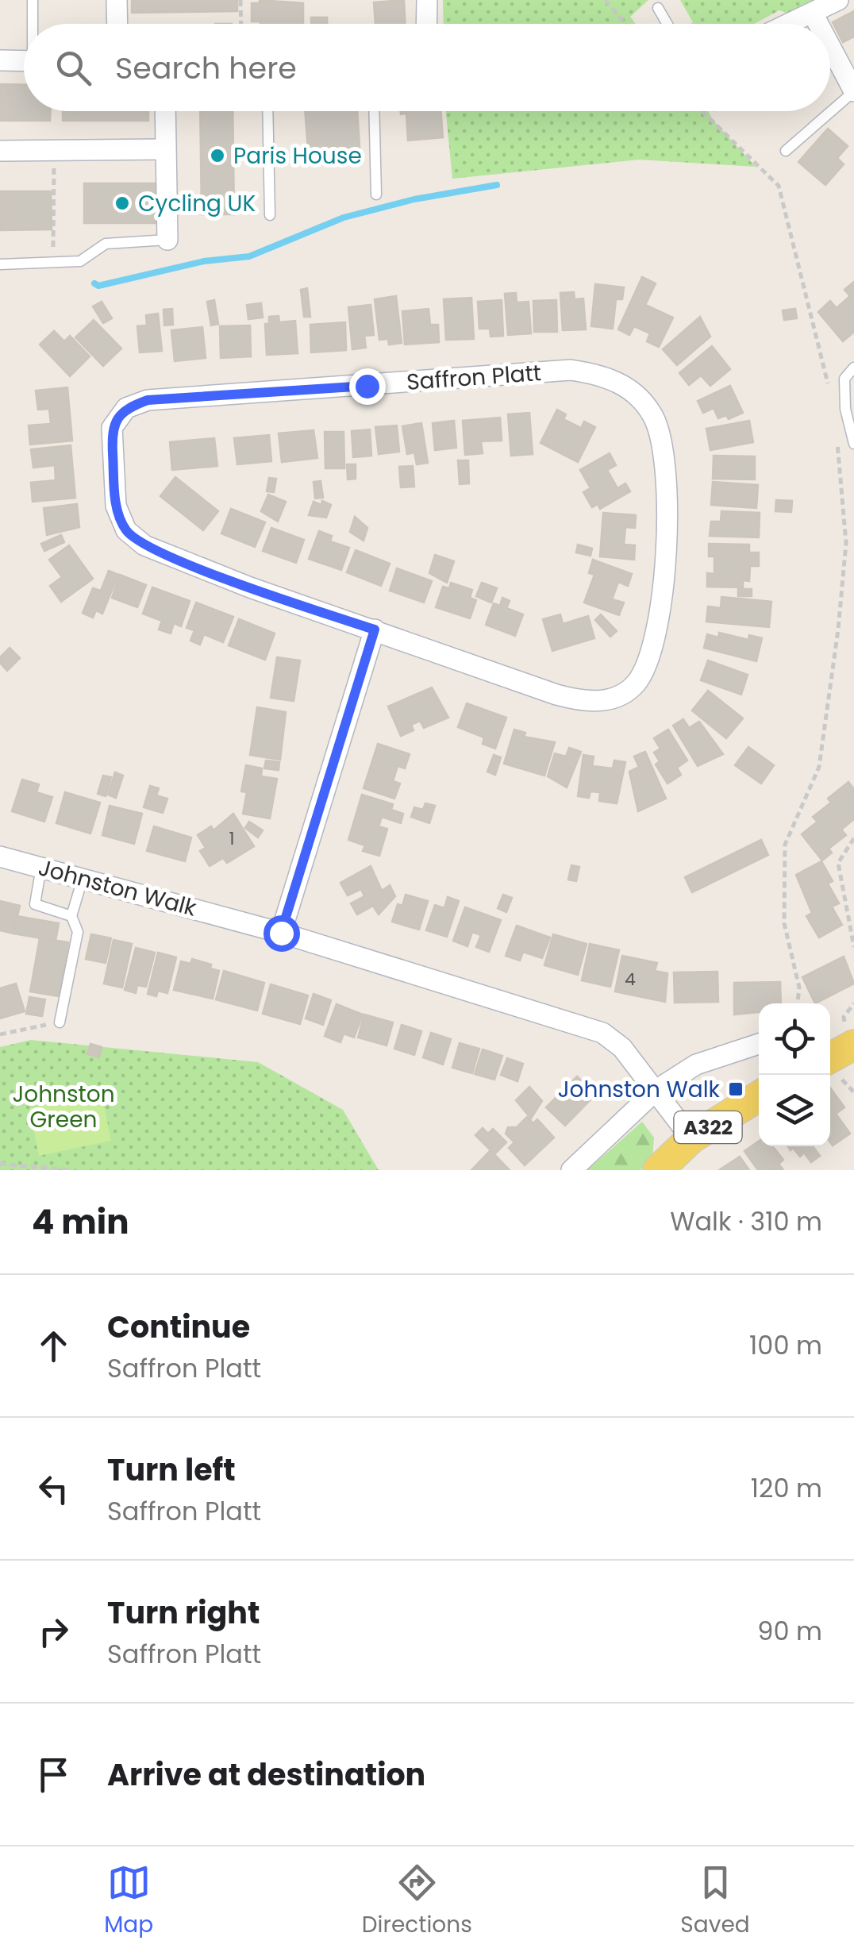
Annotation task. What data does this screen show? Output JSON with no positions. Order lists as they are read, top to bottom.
{
  "streets": {
    "main road": ["A322"],
    "street": ["Saffron Platt", "Johnston Walk"]
  },
  "crossings": [
    ["Johnston Walk", "A322"]
  ],
  "parks": ["Johnston Green"],
  "places": {
    "other": ["Paris House", "Cycling UK"],
    "transit": ["Johnston Walk"]
  },
  "house_numbers": ["1", "4"],
  "page": {
    "search": "Search here",
    "heading": ["4 min", "Walk · 310 m"],
    "list": [
      ["Continue", "Saffron Platt", "100 m"],
      ["Turn left", "Saffron Platt", "120 m"],
      ["Turn right", "Saffron Platt", "90 m"],
      "Arrive at destination"
    ],
    "nav": ["Map", "Directions", "Saved"]
  }
}
